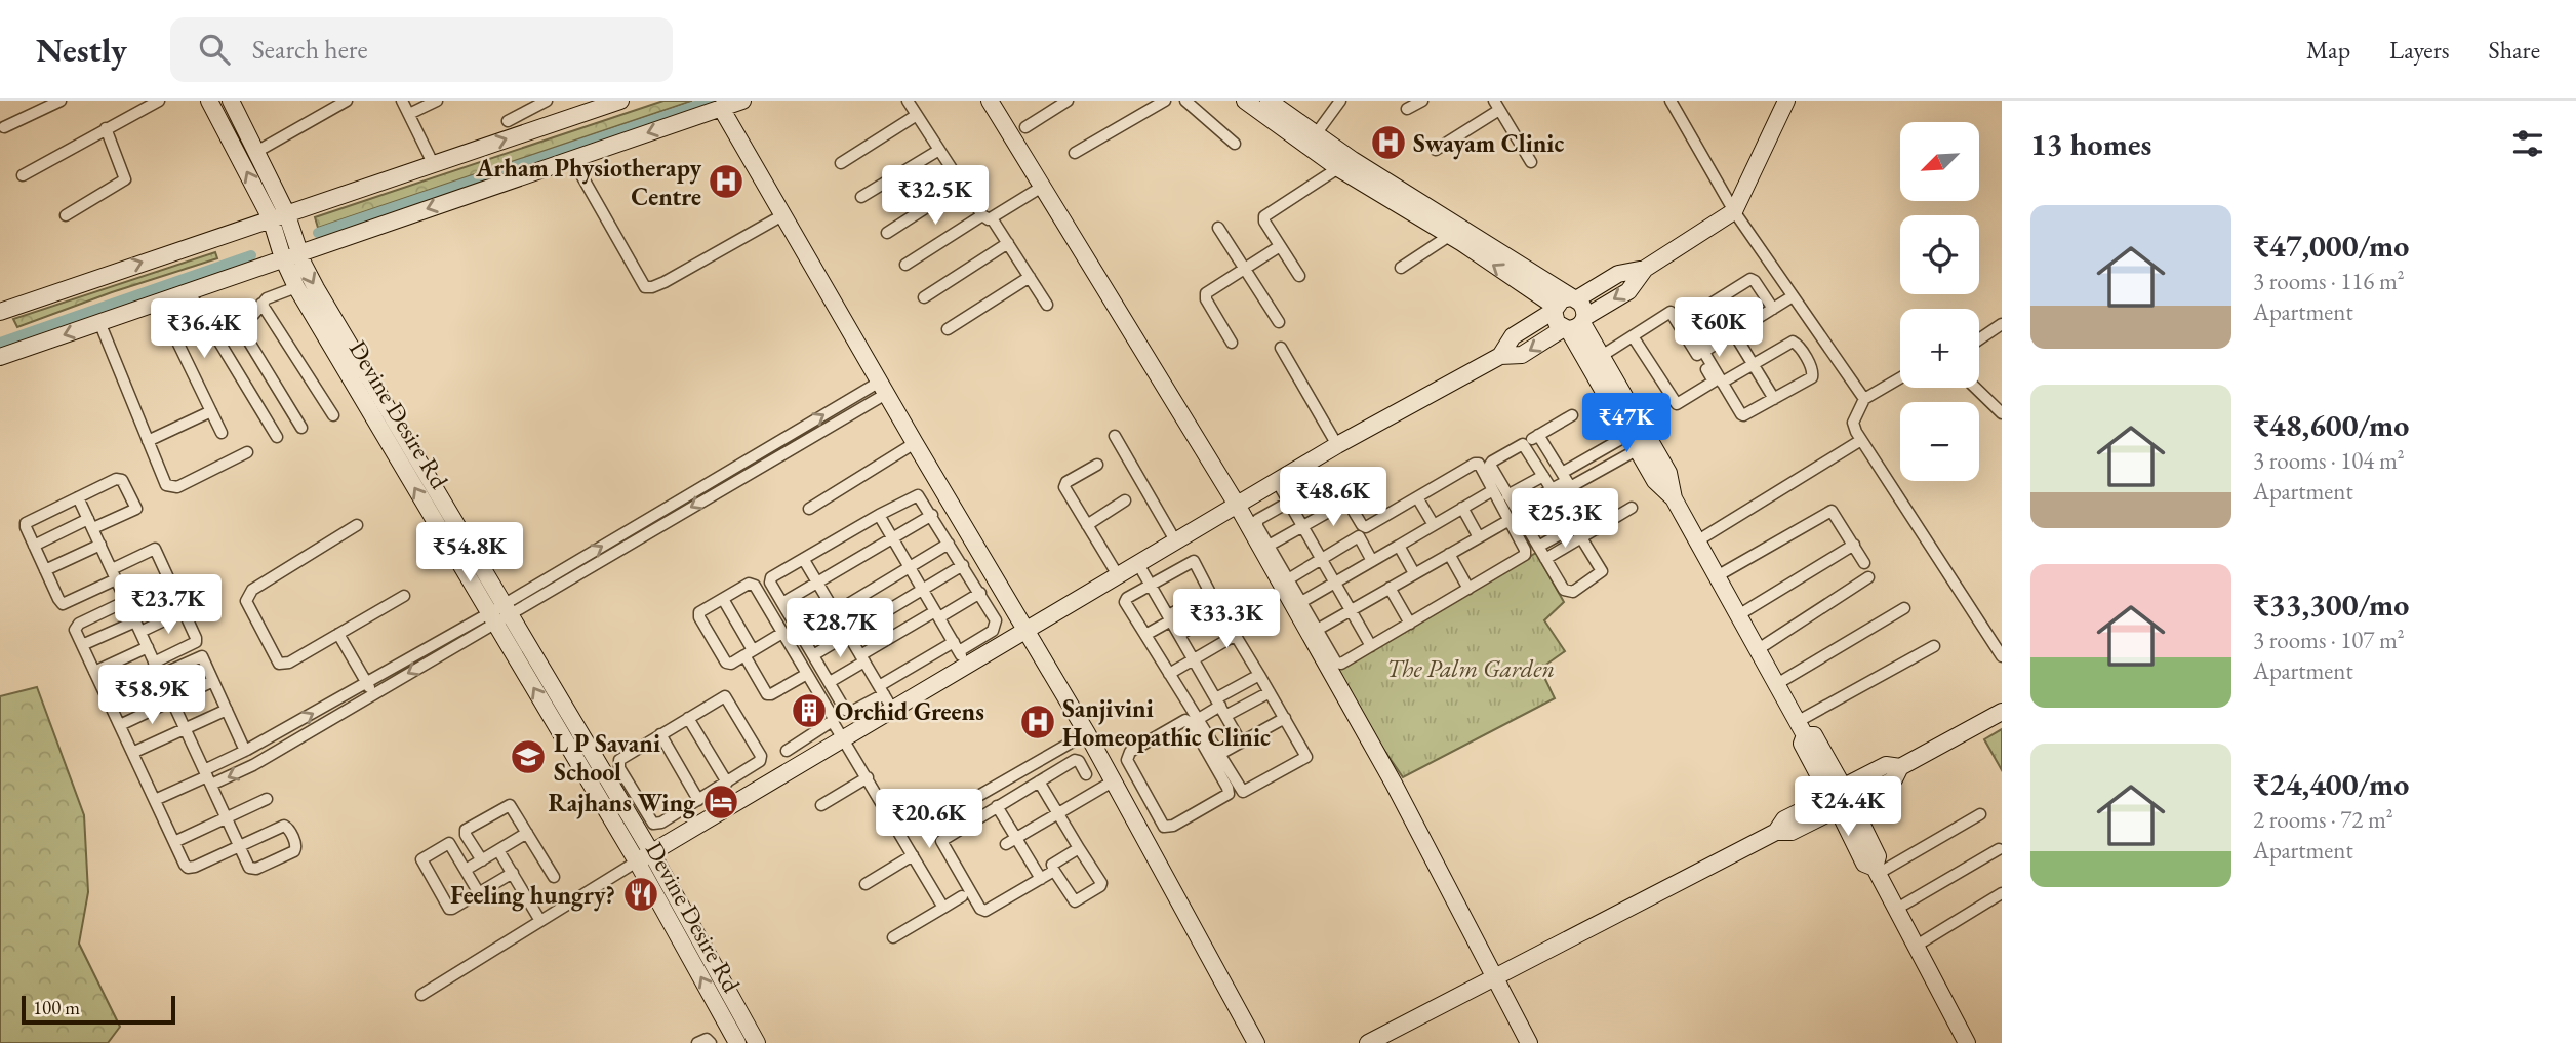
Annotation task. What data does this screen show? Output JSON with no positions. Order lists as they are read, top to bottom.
{
  "streets": {
    "street": ["Devine Desire Rd"]
  },
  "parks": ["The Palm Garden"],
  "places": {
    "hospital": ["Swayam Clinic", "Arham Physiotherapy Centre", "Sanjivini Homeopathic Clinic"],
    "building": ["Orchid Greens"],
    "school or university": ["L P Savani School"],
    "hotel": ["Rajhans Wing"],
    "restaurant": ["Feeling hungry?"]
  },
  "scale_bar": "100 m",
  "north": "bottom left",
  "page": {
    "header": "Nestly",
    "search": "Search here",
    "nav": ["Map", "Layers", "Share"],
    "heading": "13 homes",
    "map_buttons": ["+", "−"],
    "price": [
      "₹32.5K",
      "₹60K",
      "₹36.4K",
      "₹47K",
      "₹48.6K",
      "₹25.3K",
      "₹54.8K",
      "₹23.7K",
      "₹33.3K",
      "₹28.7K",
      "₹58.9K",
      "₹24.4K",
      "₹20.6K"
    ],
    "list": [
      {
        "name": "₹47,000/mo",
        "note": "3 rooms · 116 m² · Apartment"
      },
      {
        "name": "₹48,600/mo",
        "note": "3 rooms · 104 m² · Apartment"
      },
      {
        "name": "₹33,300/mo",
        "note": "3 rooms · 107 m² · Apartment"
      },
      {
        "name": "₹24,400/mo",
        "note": "2 rooms · 72 m² · Apartment"
      }
    ],
    "scale": "100 m"
  }
}
